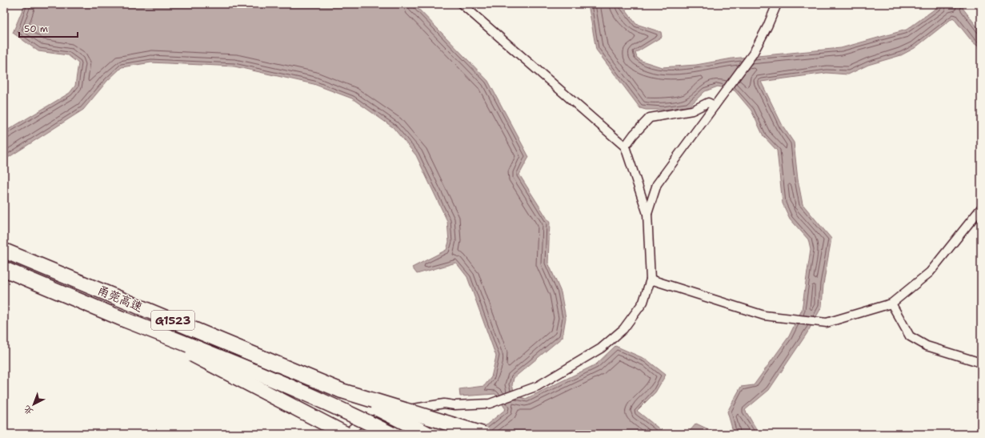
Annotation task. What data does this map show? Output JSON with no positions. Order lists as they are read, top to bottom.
{
  "streets": {
    "highway": ["甬莞高速", "G1523"]
  },
  "scale_bar": "50 m",
  "north": "bottom left"
}
